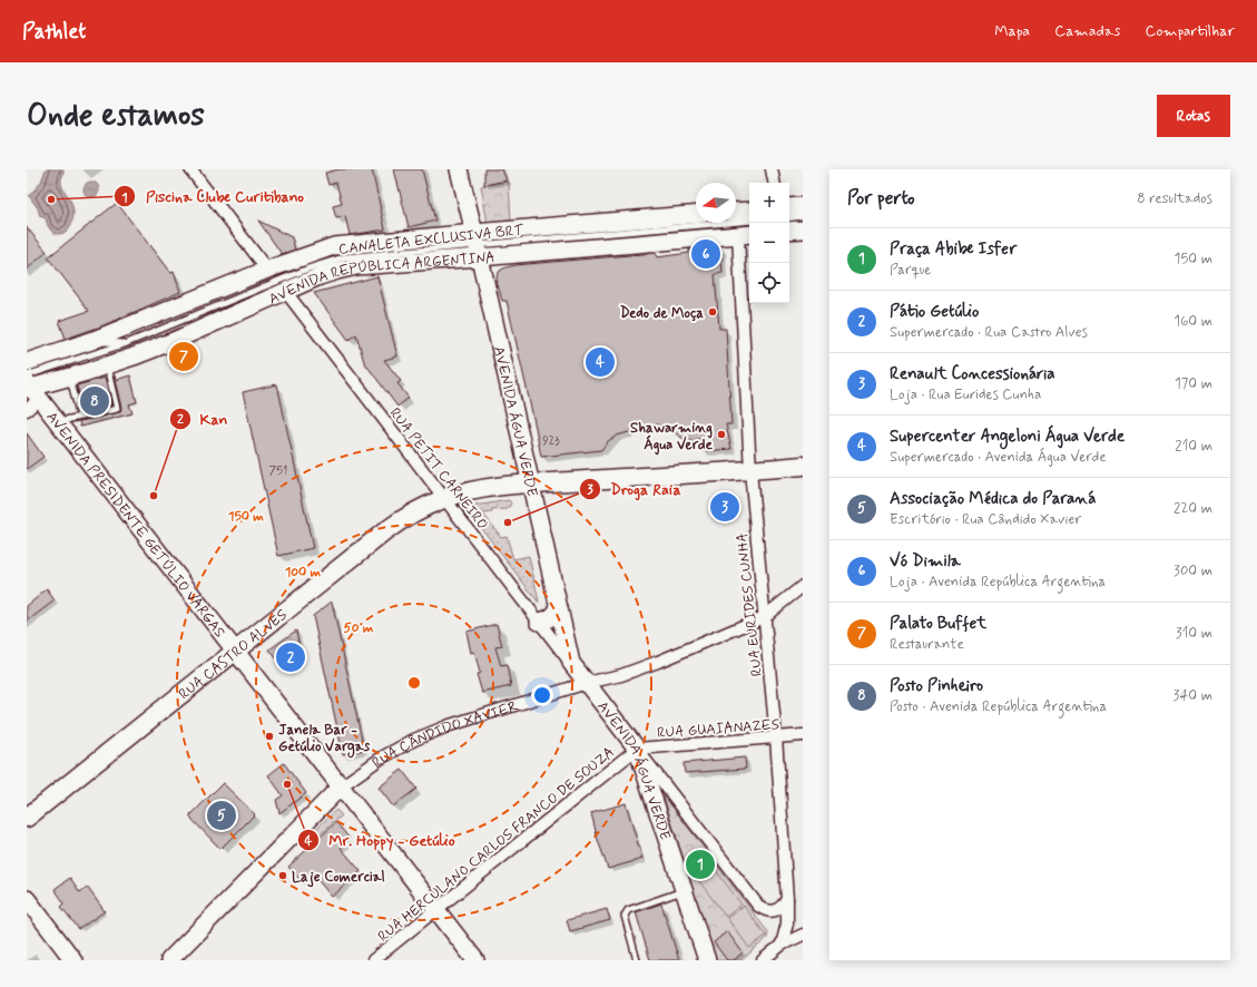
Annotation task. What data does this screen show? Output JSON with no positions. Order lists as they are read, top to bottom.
{
  "streets": {
    "main road": [
      "AVENIDA REPÚBLICA ARGENTINA",
      "AVENIDA ÁGUA VERDE",
      "AVENIDA PRESIDENTE GETÚLIO VARGAS",
      "RUA CASTRO ALVES",
      "RUA CÂNDIDO XAVIER"
    ],
    "street": [
      "RUA PETIT CARNEIRO",
      "RUA EURIDES CUNHA",
      "RUA GUAIANAZES",
      "RUA HERCULANO CARLOS FRANCO DE SOUZA"
    ],
    "lane": ["CANALETA EXCLUSIVA BRT"]
  },
  "crossings": [
    ["CANALETA EXCLUSIVA BRT", "AVENIDA REPÚBLICA ARGENTINA"],
    ["CANALETA EXCLUSIVA BRT", "AVENIDA ÁGUA VERDE"],
    ["CANALETA EXCLUSIVA BRT", "AVENIDA PRESIDENTE GETÚLIO VARGAS"],
    ["AVENIDA REPÚBLICA ARGENTINA", "AVENIDA ÁGUA VERDE"],
    ["AVENIDA REPÚBLICA ARGENTINA", "RUA PETIT CARNEIRO"],
    ["AVENIDA REPÚBLICA ARGENTINA", "AVENIDA PRESIDENTE GETÚLIO VARGAS"],
    ["AVENIDA REPÚBLICA ARGENTINA", "RUA EURIDES CUNHA"],
    ["AVENIDA ÁGUA VERDE", "RUA PETIT CARNEIRO"],
    ["AVENIDA ÁGUA VERDE", "RUA CASTRO ALVES"],
    ["AVENIDA ÁGUA VERDE", "RUA GUAIANAZES"],
    ["AVENIDA ÁGUA VERDE", "RUA CÂNDIDO XAVIER"],
    ["AVENIDA ÁGUA VERDE", "RUA HERCULANO CARLOS FRANCO DE SOUZA"],
    ["RUA PETIT CARNEIRO", "RUA CASTRO ALVES"],
    ["AVENIDA PRESIDENTE GETÚLIO VARGAS", "RUA CASTRO ALVES"],
    ["AVENIDA PRESIDENTE GETÚLIO VARGAS", "RUA CÂNDIDO XAVIER"],
    ["AVENIDA PRESIDENTE GETÚLIO VARGAS", "RUA HERCULANO CARLOS FRANCO DE SOUZA"],
    ["RUA EURIDES CUNHA", "RUA CASTRO ALVES"],
    ["RUA EURIDES CUNHA", "RUA GUAIANAZES"],
    ["RUA EURIDES CUNHA", "RUA CÂNDIDO XAVIER"],
    ["RUA GUAIANAZES", "RUA HERCULANO CARLOS FRANCO DE SOUZA"]
  ],
  "places": [
    "Piscina Clube Curitibano",
    "Dedo de Moça",
    "Shawarming Água Verde",
    "Kan",
    "Droga Raia",
    "Janela Bar - Getúlio Vargas",
    "Mr. Hoppy - Getúlio",
    "Laje Comercial"
  ],
  "house_numbers": ["923", "751"],
  "north": "left",
  "page": {
    "header": "Pathlet",
    "nav": ["Mapa", "Camadas", "Compartilhar"],
    "buttons": "Rotas",
    "title": "Onde estamos",
    "heading": ["Por perto", "8 resultados"],
    "map_buttons": ["+", "−"],
    "list": [
      {
        "mark": "1",
        "name": "Praça Abibe Isfer",
        "note": "Parque",
        "value": "150 m"
      },
      {
        "mark": "2",
        "name": "Pátio Getúlio",
        "note": "Supermercado · Rua Castro Alves",
        "value": "160 m"
      },
      {
        "mark": "3",
        "name": "Renault Concessionária",
        "note": "Loja · Rua Eurides Cunha",
        "value": "170 m"
      },
      {
        "mark": "4",
        "name": "Supercenter Angeloni Água Verde",
        "note": "Supermercado · Avenida Água Verde",
        "value": "210 m"
      },
      {
        "mark": "5",
        "name": "Associação Médica do Paraná",
        "note": "Escritório · Rua Cândido Xavier",
        "value": "220 m"
      },
      {
        "mark": "6",
        "name": "Vó Dimila",
        "note": "Loja · Avenida República Argentina",
        "value": "300 m"
      },
      {
        "mark": "7",
        "name": "Palato Buffet",
        "note": "Restaurante",
        "value": "310 m"
      },
      {
        "mark": "8",
        "name": "Posto Pinheiro",
        "note": "Posto · Avenida República Argentina",
        "value": "340 m"
      }
    ],
    "pins": [
      "6",
      "7",
      "4",
      "8",
      "3",
      "2",
      "5",
      "1"
    ]
  },
  "rings": ["150 m", "100 m", "50 m"]
}
